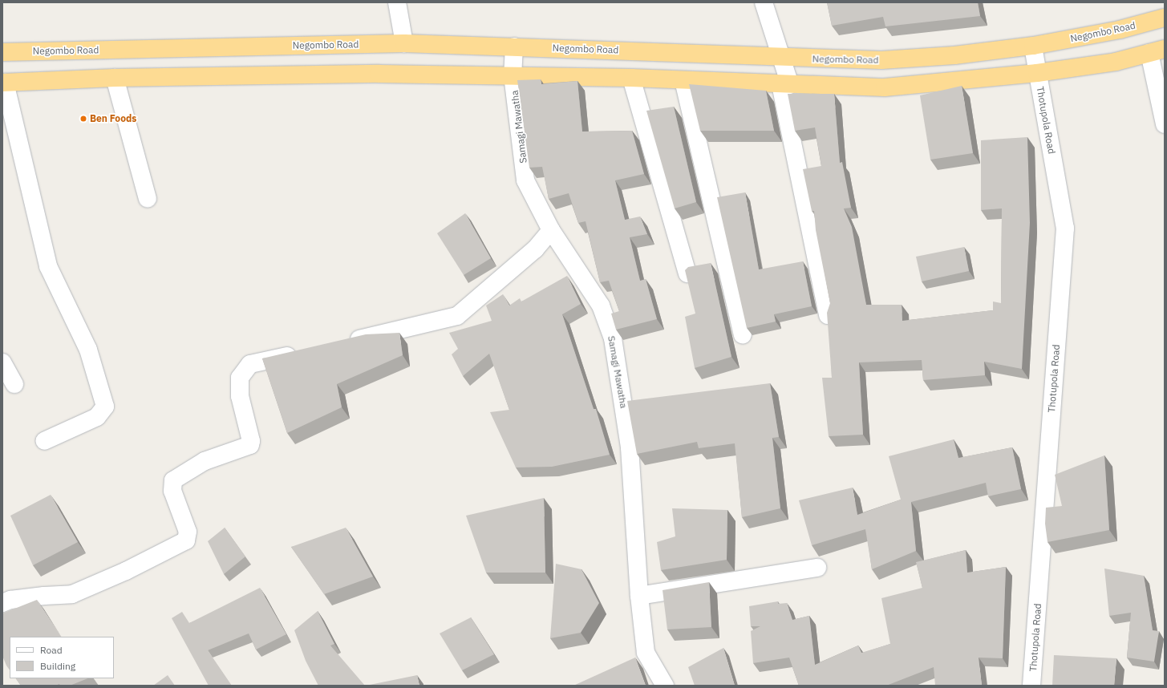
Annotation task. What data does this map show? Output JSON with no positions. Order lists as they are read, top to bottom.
{
  "streets": {
    "highway": ["Negombo Road"],
    "street": ["Thotupola Road", "Samagi Mawatha"]
  },
  "crossings": [
    ["Negombo Road", "Thotupola Road"],
    ["Negombo Road", "Samagi Mawatha"]
  ],
  "places": ["Ben Foods"],
  "legend": ["Road", "Building"]
}
